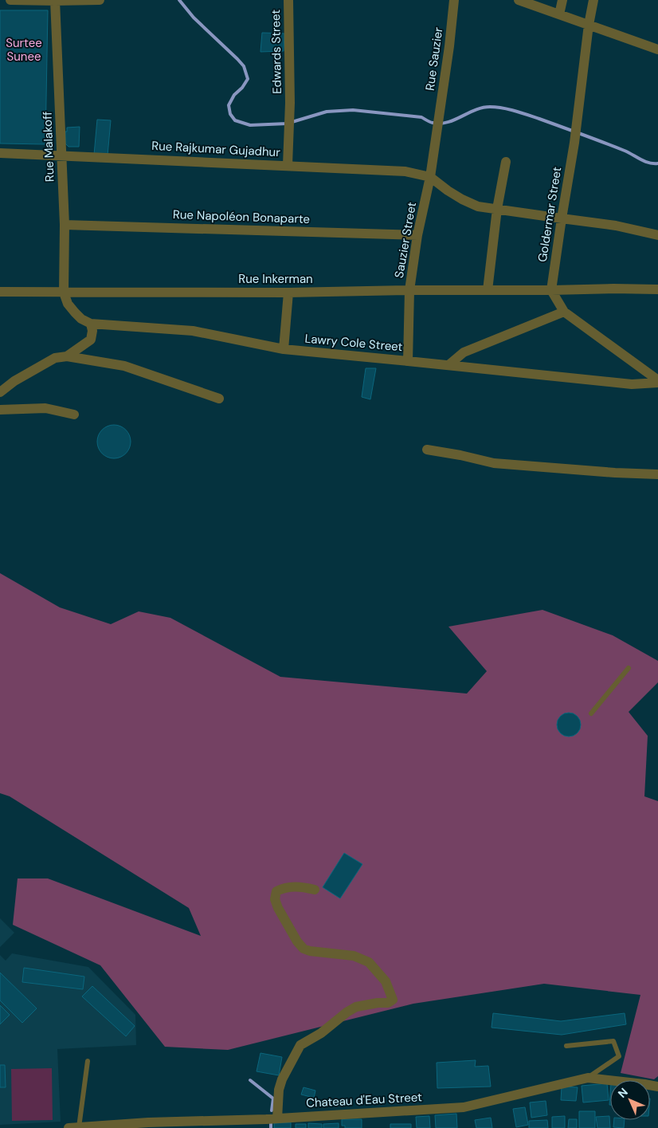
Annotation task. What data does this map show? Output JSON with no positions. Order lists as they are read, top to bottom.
{
  "streets": {
    "street": [
      "Edwards Street",
      "Rue Sauzier",
      "Rue Malakoff",
      "Rue Rajkumar Gujadhur",
      "Goldermar Street",
      "Rue Napoléon Bonaparte",
      "Sauzier Street",
      "Rue Inkerman",
      "Lawry Cole Street",
      "Chateau d'Eau Street"
    ]
  },
  "crossings": [
    ["Edwards Street", "Rue Rajkumar Gujadhur"],
    ["Rue Sauzier", "Sauzier Street"],
    ["Rue Malakoff", "Rue Rajkumar Gujadhur"],
    ["Rue Malakoff", "Rue Napoléon Bonaparte"],
    ["Rue Malakoff", "Rue Inkerman"],
    ["Rue Rajkumar Gujadhur", "Sauzier Street"],
    ["Goldermar Street", "Rue Inkerman"],
    ["Rue Napoléon Bonaparte", "Sauzier Street"],
    ["Sauzier Street", "Rue Inkerman"],
    ["Sauzier Street", "Lawry Cole Street"]
  ],
  "parks": ["Surtee Sunee"],
  "north": "top left"
}
